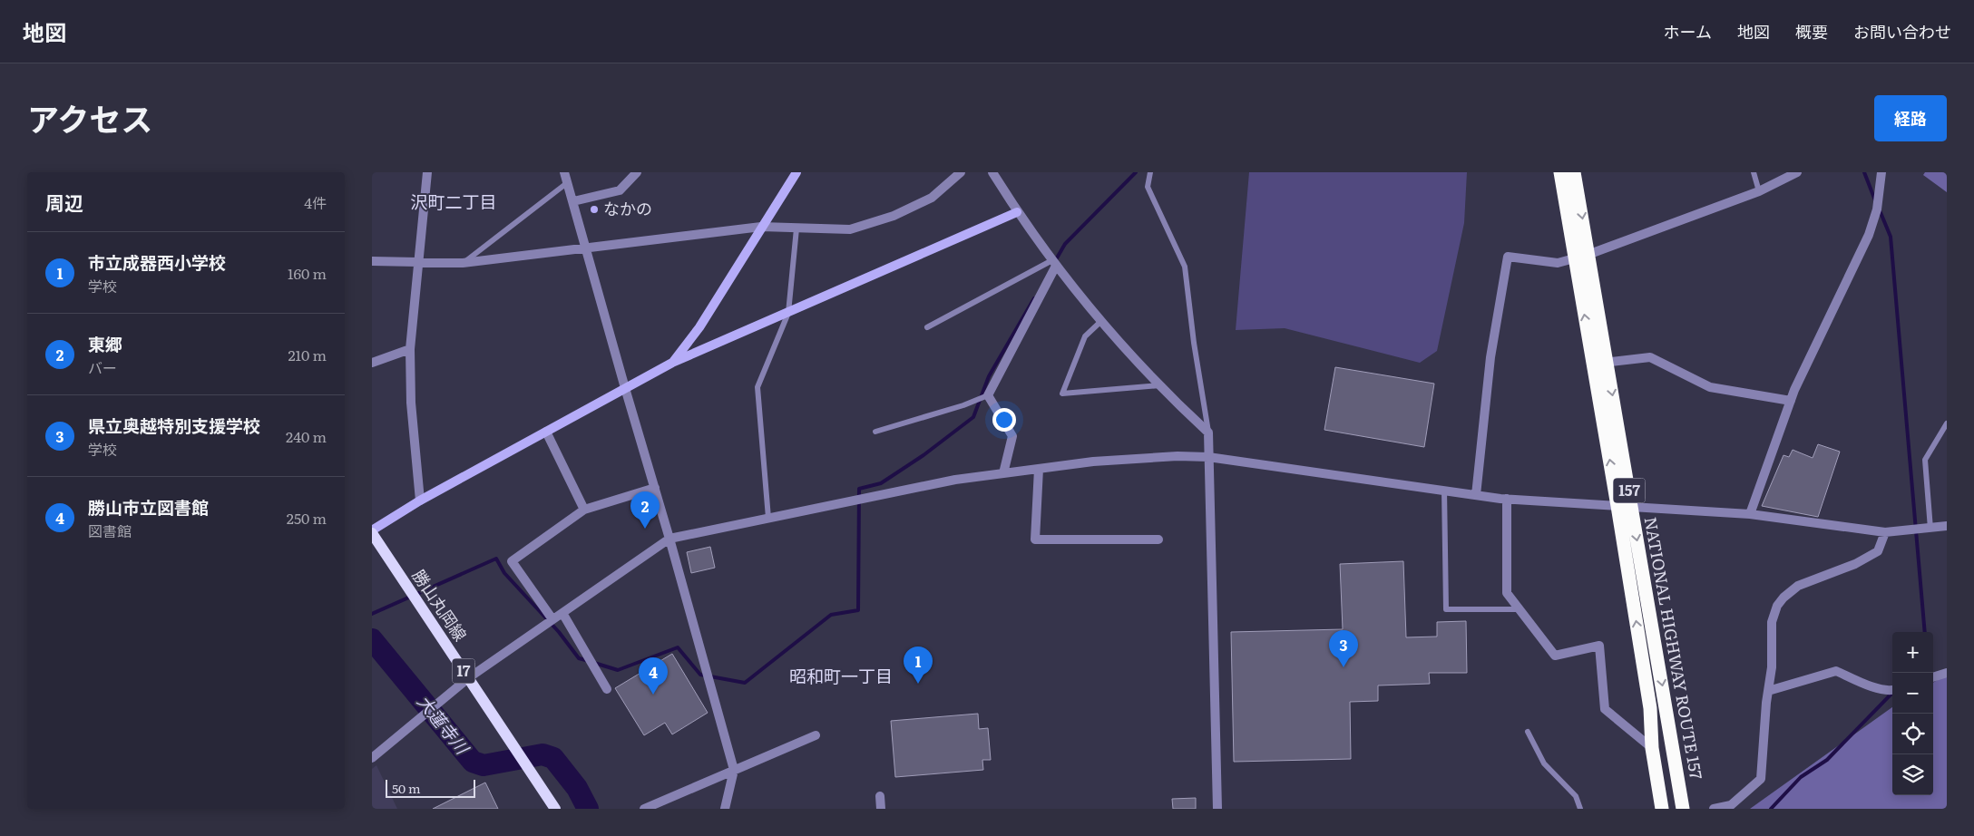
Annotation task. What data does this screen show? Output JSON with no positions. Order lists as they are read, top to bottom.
{
  "streets": {
    "highway": ["157", "NATIONAL HIGHWAY ROUTE 157"],
    "main road": ["勝山丸岡線", "17"]
  },
  "districts": ["沢町二丁目", "昭和町一丁目"],
  "water": ["大蓮寺川"],
  "places": ["なかの"],
  "scale_bar": "50 m",
  "page": {
    "header": "地図",
    "nav": [
      "ホーム",
      "地図",
      "概要",
      "お問い合わせ"
    ],
    "title": "アクセス",
    "buttons": "経路",
    "heading": ["周辺", "4件"],
    "list": [
      {
        "mark": "1",
        "name": "市立成器西小学校",
        "note": "学校",
        "value": "160 m"
      },
      {
        "mark": "2",
        "name": "東郷",
        "note": "バー",
        "value": "210 m"
      },
      {
        "mark": "3",
        "name": "県立奥越特別支援学校",
        "note": "学校",
        "value": "240 m"
      },
      {
        "mark": "4",
        "name": "勝山市立図書館",
        "note": "図書館",
        "value": "250 m"
      }
    ],
    "pins": [
      "2",
      "3",
      "1",
      "4"
    ],
    "map_buttons": ["+", "−"],
    "scale": "50 m"
  }
}
